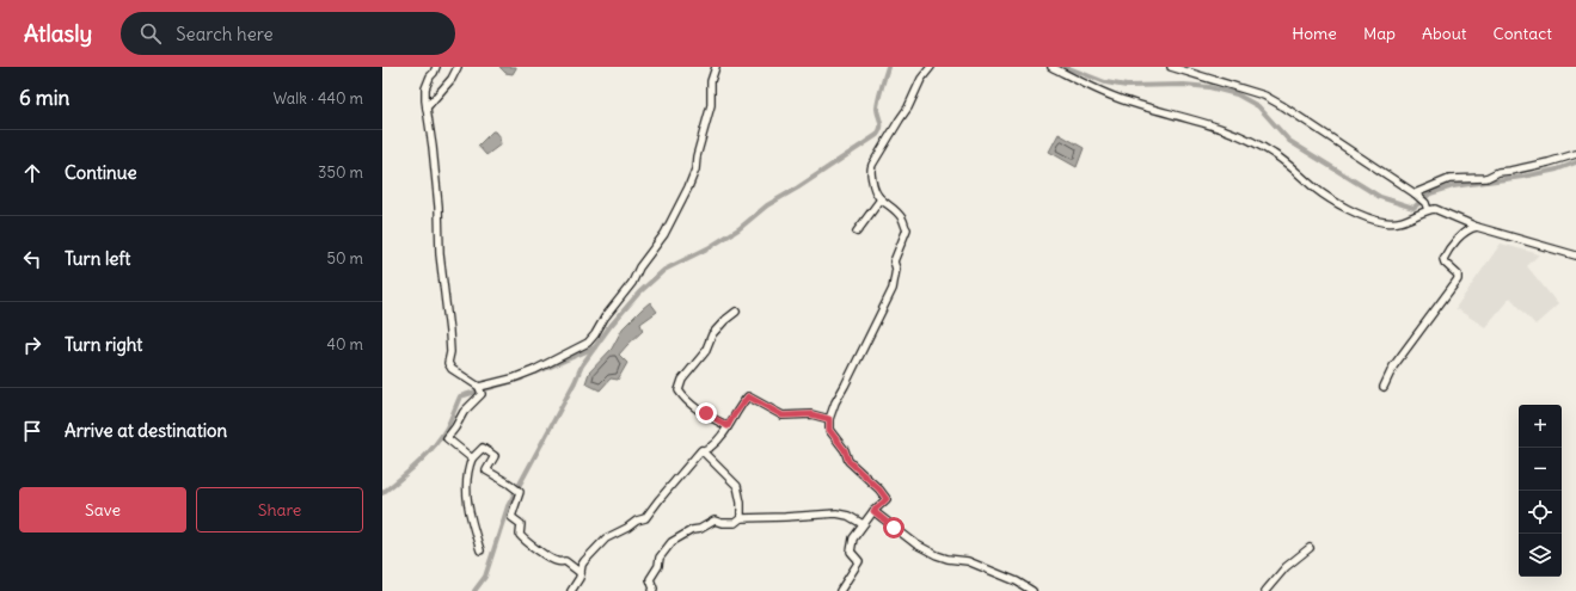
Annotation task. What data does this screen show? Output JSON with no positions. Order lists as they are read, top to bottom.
{
  "page": {
    "header": "Atlasly",
    "search": "Search here",
    "nav": [
      "Home",
      "Map",
      "About",
      "Contact"
    ],
    "heading": ["6 min", "Walk · 440 m"],
    "list": [
      ["Continue", "350 m"],
      ["Turn left", "50 m"],
      ["Turn right", "40 m"],
      "Arrive at destination"
    ],
    "map_buttons": ["+", "−"],
    "buttons": ["Save", "Share"]
  }
}
